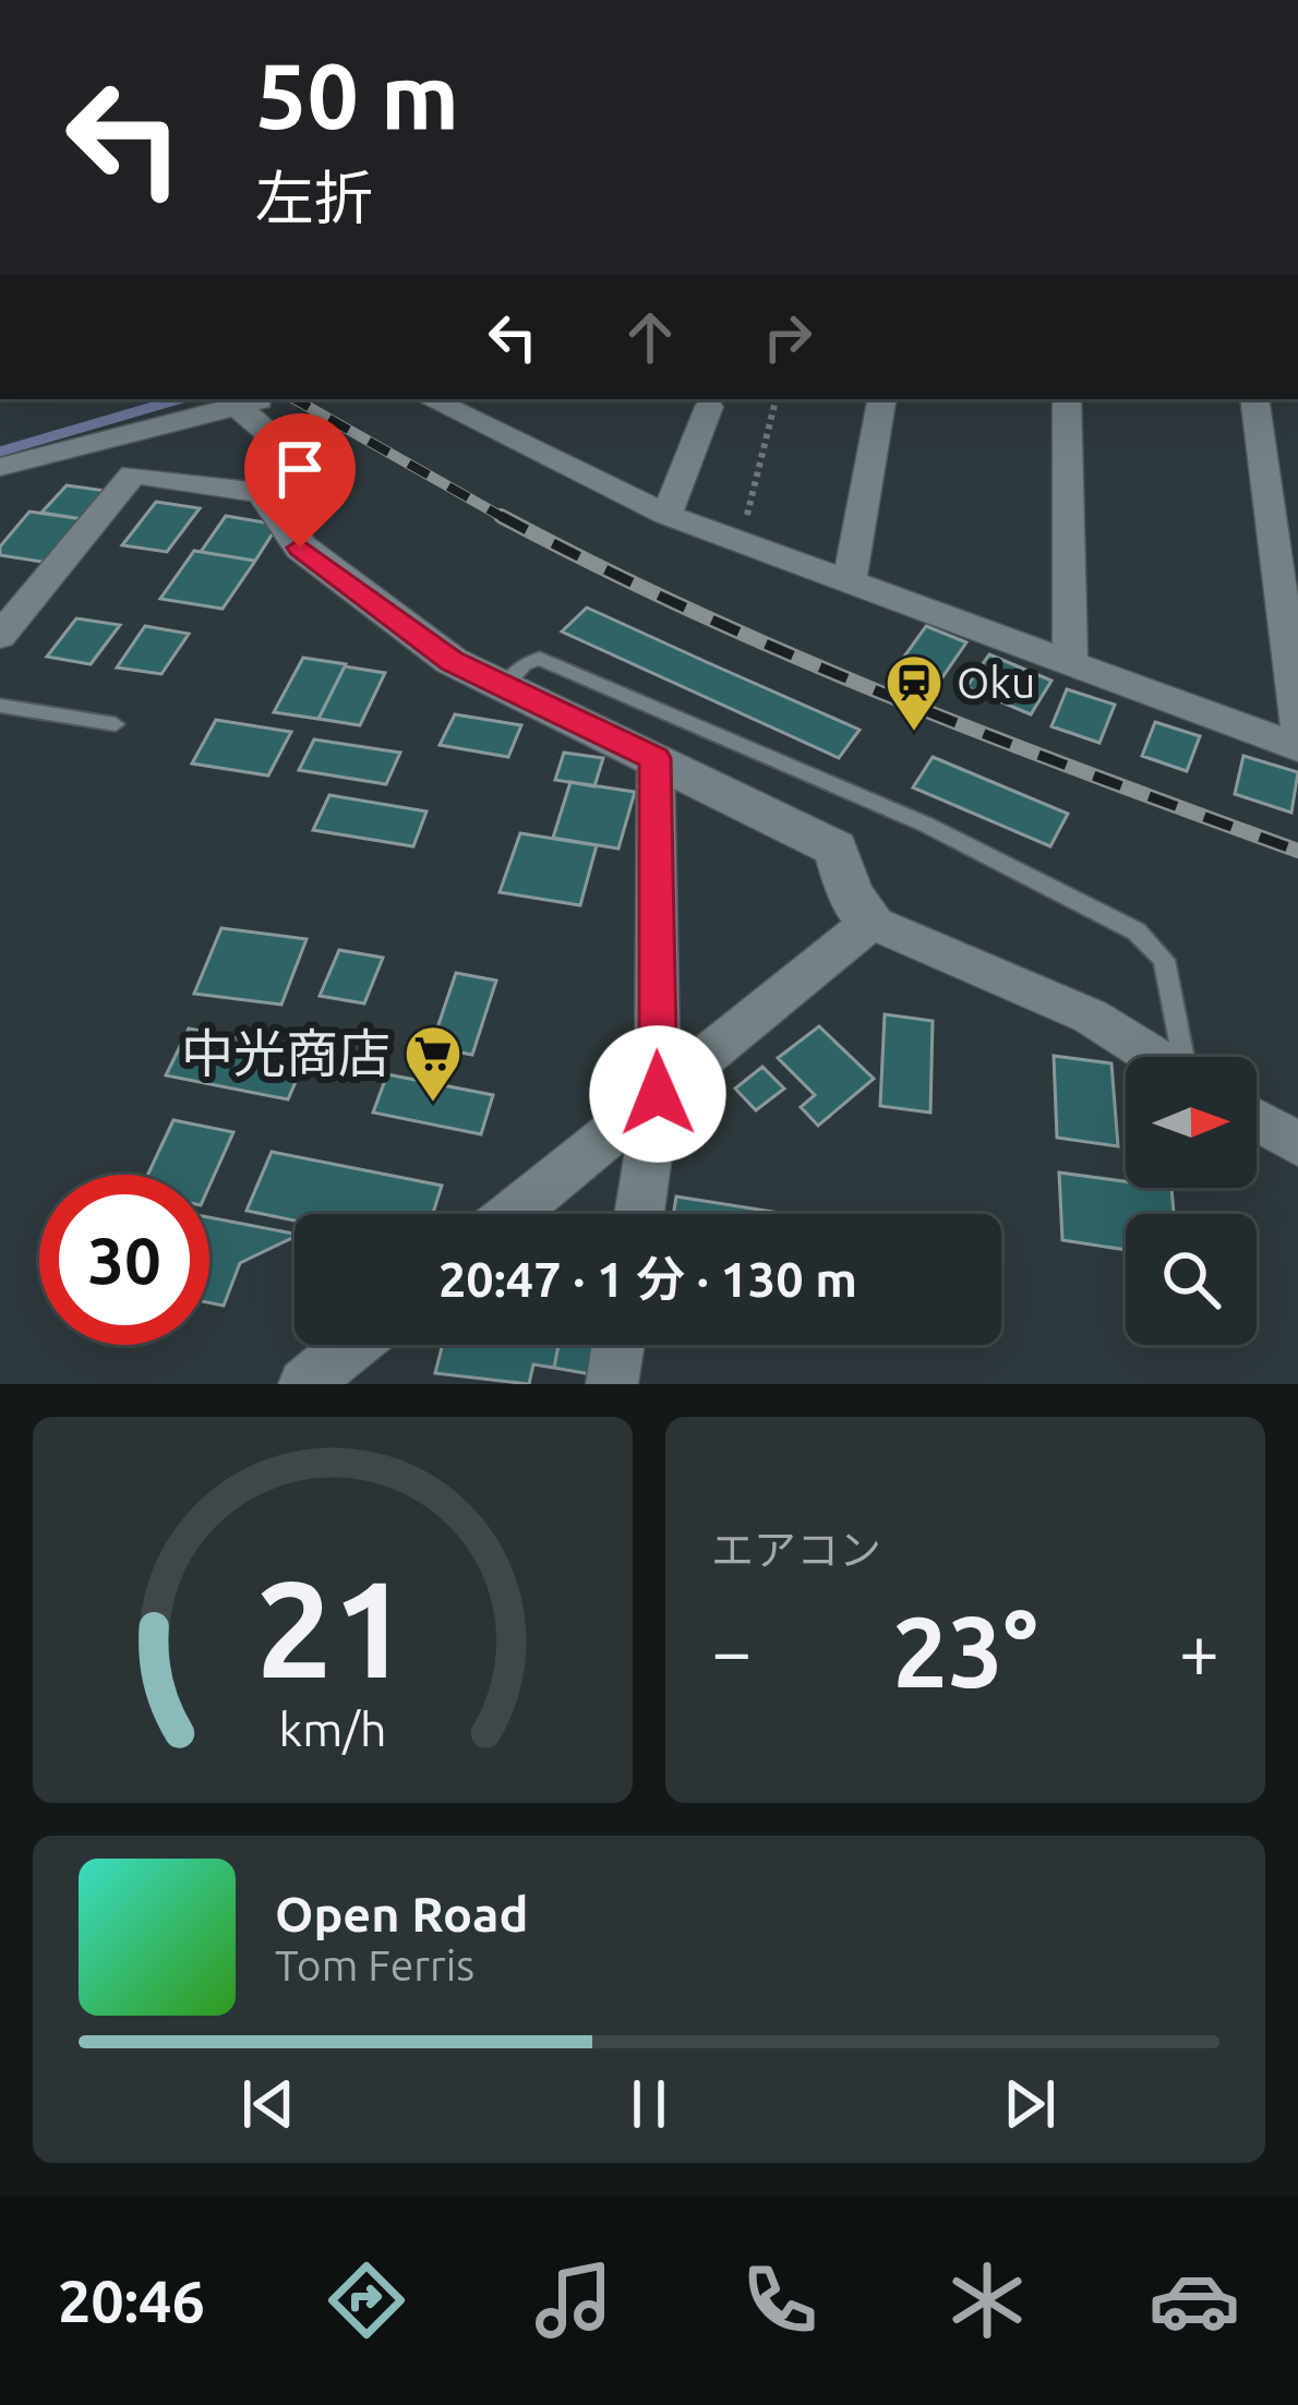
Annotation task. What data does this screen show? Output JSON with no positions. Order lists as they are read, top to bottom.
{
  "places": {
    "station": ["Oku"],
    "supermarket": ["中光商店"]
  },
  "north": "right",
  "page": {
    "turn": ["50 m", "左折"],
    "limit": "30",
    "trip": "20:47 · 1 分 · 130 m",
    "tile": "エアコン",
    "heat": ["−", "23°", "+"],
    "song": ["Open Road", "Tom Ferris"],
    "tabs": "20:46",
    "gauge": ["21", "km/h"]
  }
}
